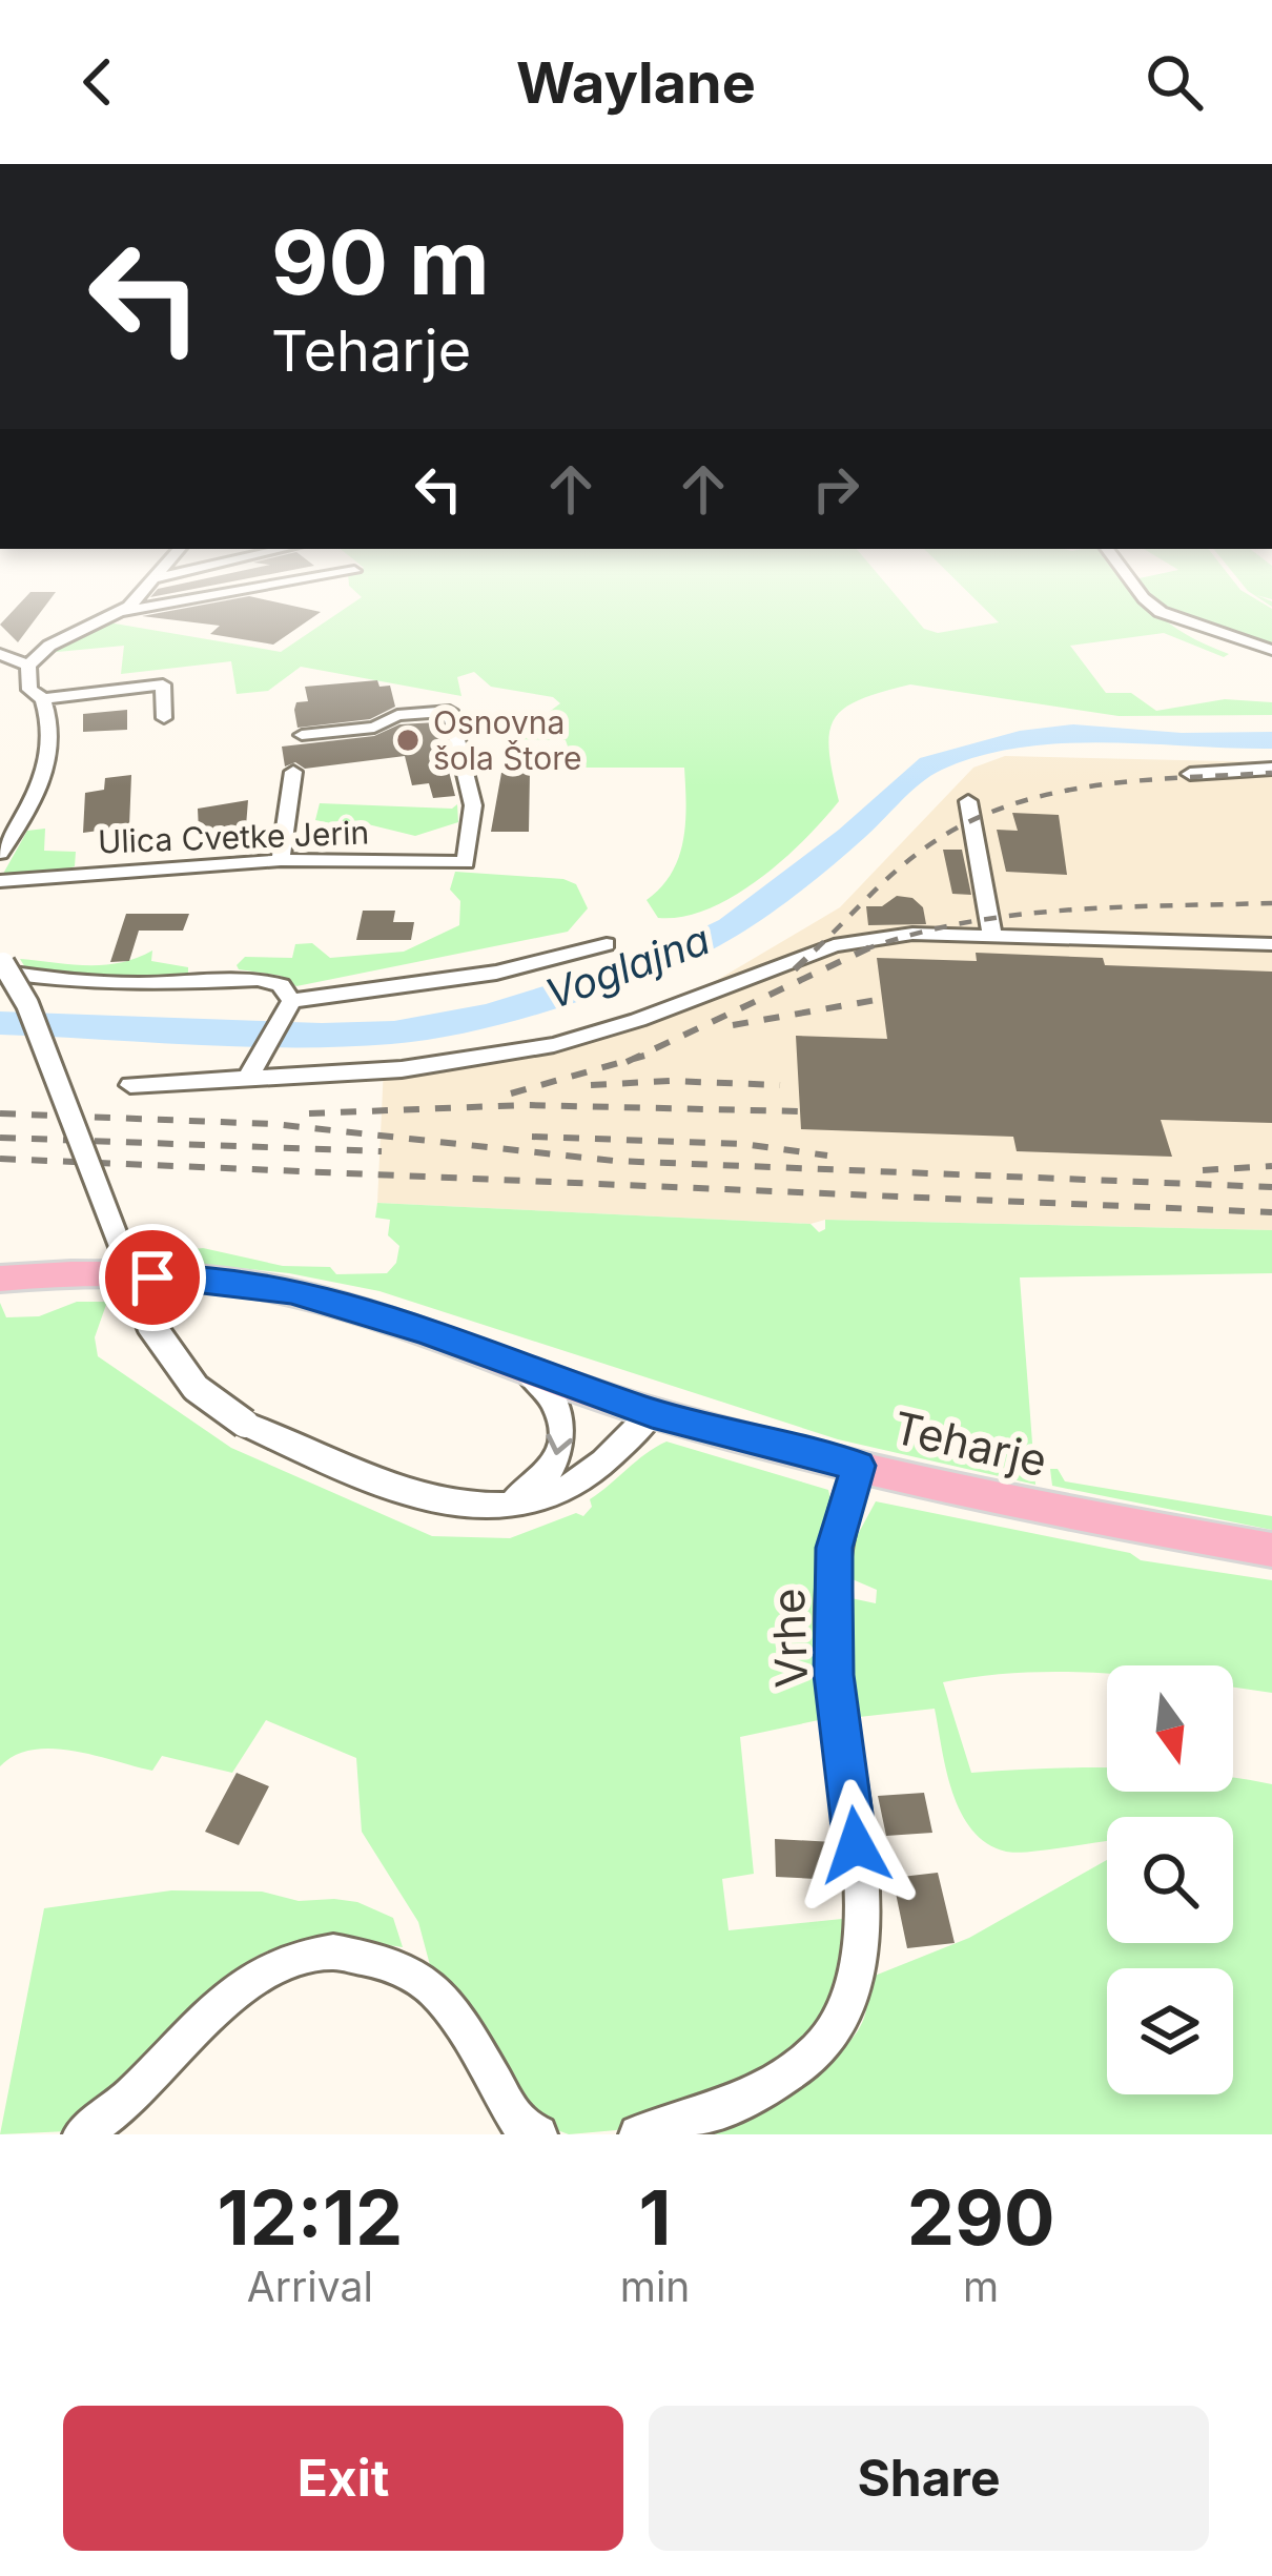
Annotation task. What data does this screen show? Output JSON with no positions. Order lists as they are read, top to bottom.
{
  "streets": {
    "main road": ["Teharje"],
    "street": ["Ulica Cvetke Jerin", "Vrhe"]
  },
  "crossings": [
    ["Teharje", "Vrhe"]
  ],
  "water": ["Voglajna"],
  "places": ["Osnovna šola Štore"],
  "north": "bottom",
  "page": {
    "header": "Waylane",
    "turn": ["90 m", "Teharje"],
    "eta": [
      "12:12",
      "Arrival",
      "1",
      "min",
      "290",
      "m"
    ],
    "buttons": ["Exit", "Share"]
  }
}
